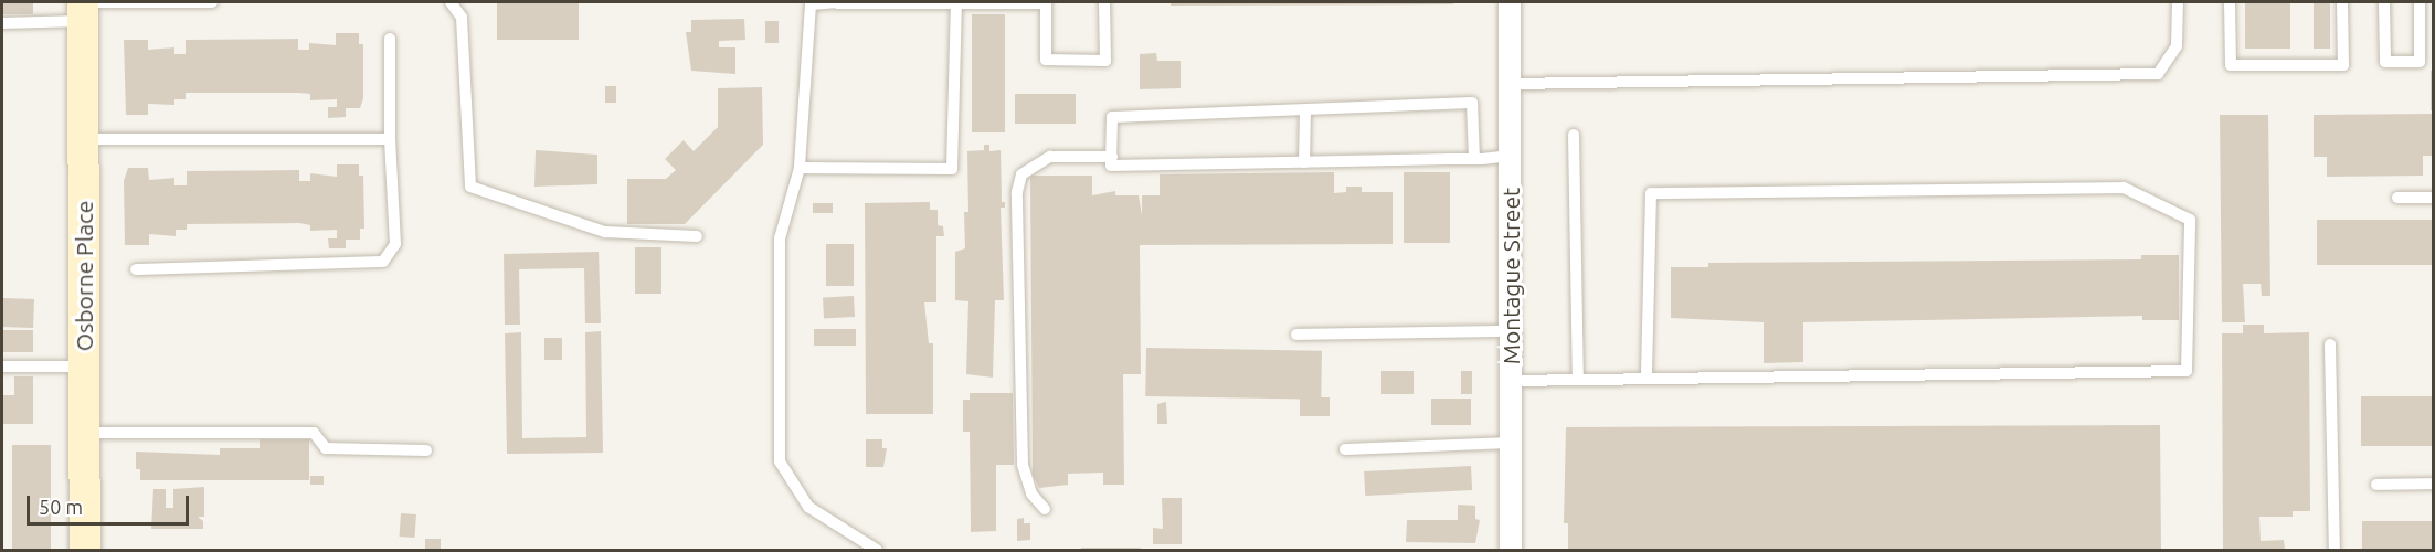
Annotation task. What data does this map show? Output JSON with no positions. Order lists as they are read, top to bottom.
{
  "streets": {
    "street": ["Osborne Place", "Montague Street"]
  },
  "scale_bar": "50 m"
}
